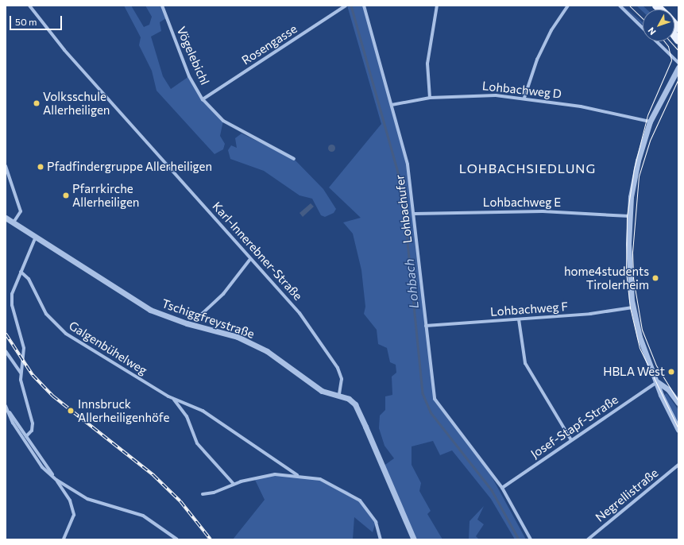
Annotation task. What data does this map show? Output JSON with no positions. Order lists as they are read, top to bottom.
{
  "streets": {
    "street": [
      "Rosengasse",
      "Vögelebichl",
      "Lohbachweg D",
      "Lohbachweg E",
      "Lohbachufer",
      "Karl-Innerebner-Straße",
      "Lohbachweg F",
      "Tschiggfreystraße",
      "Galgenbühelweg",
      "Josef-Stapf-Straße",
      "Negrellistraße"
    ]
  },
  "crossings": [
    ["Rosengasse", "Vögelebichl"],
    ["Lohbachweg D", "Lohbachufer"],
    ["Lohbachweg E", "Lohbachufer"],
    ["Lohbachufer", "Lohbachweg F"],
    ["Lohbachufer", "Josef-Stapf-Straße"],
    ["Karl-Innerebner-Straße", "Tschiggfreystraße"]
  ],
  "districts": ["LOHBACHSIEDLUNG"],
  "water": ["Lohbach"],
  "places": [
    "Volksschule Allerheiligen",
    "Pfadfindergruppe Allerheiligen",
    "Pfarrkirche Allerheiligen",
    "home4students Tirolerheim",
    "HBLA West",
    "Innsbruck Allerheiligenhöfe"
  ],
  "scale_bar": "50 m",
  "north": "bottom left"
}
